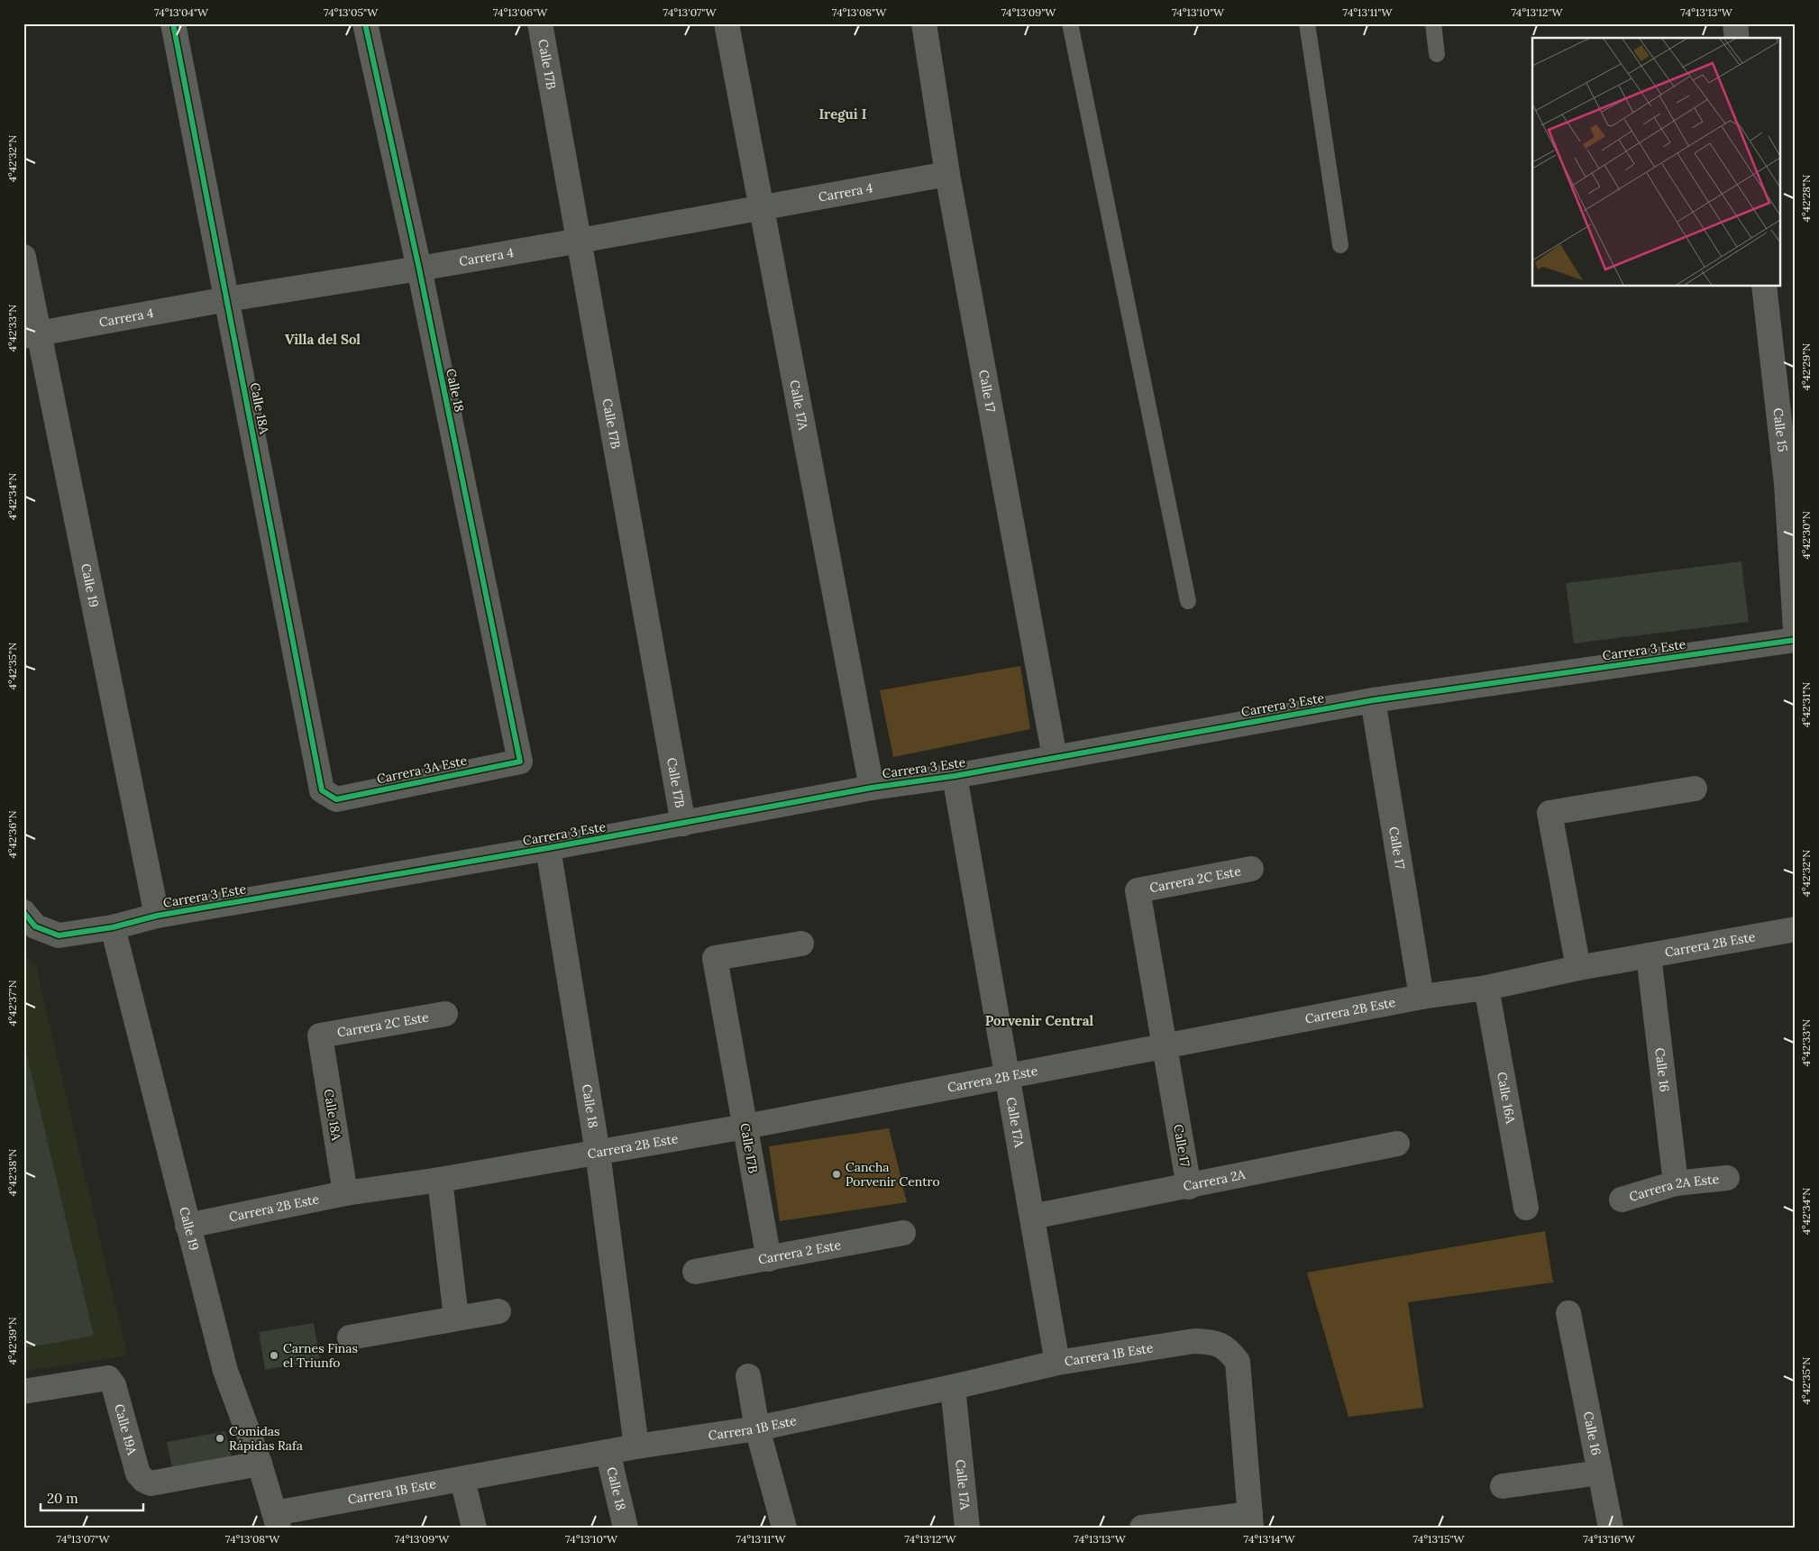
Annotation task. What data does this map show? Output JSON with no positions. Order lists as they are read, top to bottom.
{
  "streets": {
    "street": [
      "Calle 17B",
      "Carrera 4",
      "Calle 18",
      "Calle 17",
      "Calle 17A",
      "Calle 18A",
      "Calle 15",
      "Calle 19",
      "Carrera 3 Este",
      "Carrera 3A Este",
      "Carrera 2C Este",
      "Carrera 2B Este",
      "Calle 16",
      "Calle 16A",
      "Carrera 2A",
      "Carrera 2A Este",
      "Carrera 2 Este",
      "Carrera 1B Este",
      "Calle 19A"
    ]
  },
  "crossings": [
    ["Calle 17B", "Carrera 4"],
    ["Calle 17B", "Carrera 3 Este"],
    ["Calle 17B", "Carrera 2B Este"],
    ["Calle 17B", "Carrera 2 Este"],
    ["Carrera 4", "Calle 18"],
    ["Carrera 4", "Calle 17"],
    ["Carrera 4", "Calle 17A"],
    ["Carrera 4", "Calle 18A"],
    ["Carrera 4", "Calle 19"],
    ["Calle 18", "Carrera 3 Este"],
    ["Calle 18", "Carrera 3A Este"],
    ["Calle 18", "Carrera 2B Este"],
    ["Calle 18", "Carrera 1B Este"],
    ["Calle 17", "Carrera 3 Este"],
    ["Calle 17", "Carrera 2C Este"],
    ["Calle 17", "Carrera 2B Este"],
    ["Calle 17", "Carrera 2A"],
    ["Calle 17A", "Carrera 3 Este"],
    ["Calle 17A", "Carrera 2B Este"],
    ["Calle 17A", "Carrera 2A"],
    ["Calle 17A", "Carrera 1B Este"],
    ["Calle 18A", "Carrera 3A Este"],
    ["Calle 18A", "Carrera 2C Este"],
    ["Calle 18A", "Carrera 2B Este"],
    ["Calle 19", "Carrera 3 Este"],
    ["Calle 19", "Carrera 2B Este"],
    ["Calle 19", "Carrera 1B Este"],
    ["Calle 19", "Calle 19A"],
    ["Carrera 2B Este", "Calle 16"],
    ["Carrera 2B Este", "Calle 16A"],
    ["Calle 16", "Carrera 2A Este"]
  ],
  "districts": ["Iregui I", "Villa del Sol", "Porvenir Central"],
  "places": ["Cancha Porvenir Centro", "Carnes Finas el Triunfo", "Comidas Rápidas Rafa"],
  "scale_bar": "20 m",
  "coordinates": [
    "74°13'04\"W",
    "74°13'05\"W",
    "74°13'06\"W",
    "74°13'07\"W",
    "74°13'08\"W",
    "74°13'09\"W",
    "74°13'10\"W",
    "74°13'11\"W",
    "74°13'12\"W",
    "74°13'13\"W",
    "4°42'32\"N",
    "4°42'28\"N",
    "4°42'33\"N",
    "4°42'29\"N",
    "4°42'34\"N",
    "4°42'30\"N",
    "4°42'35\"N",
    "4°42'31\"N",
    "4°42'36\"N",
    "4°42'37\"N",
    "4°42'38\"N",
    "4°42'39\"N",
    "74°13'14\"W",
    "74°13'15\"W",
    "74°13'16\"W"
  ]
}
